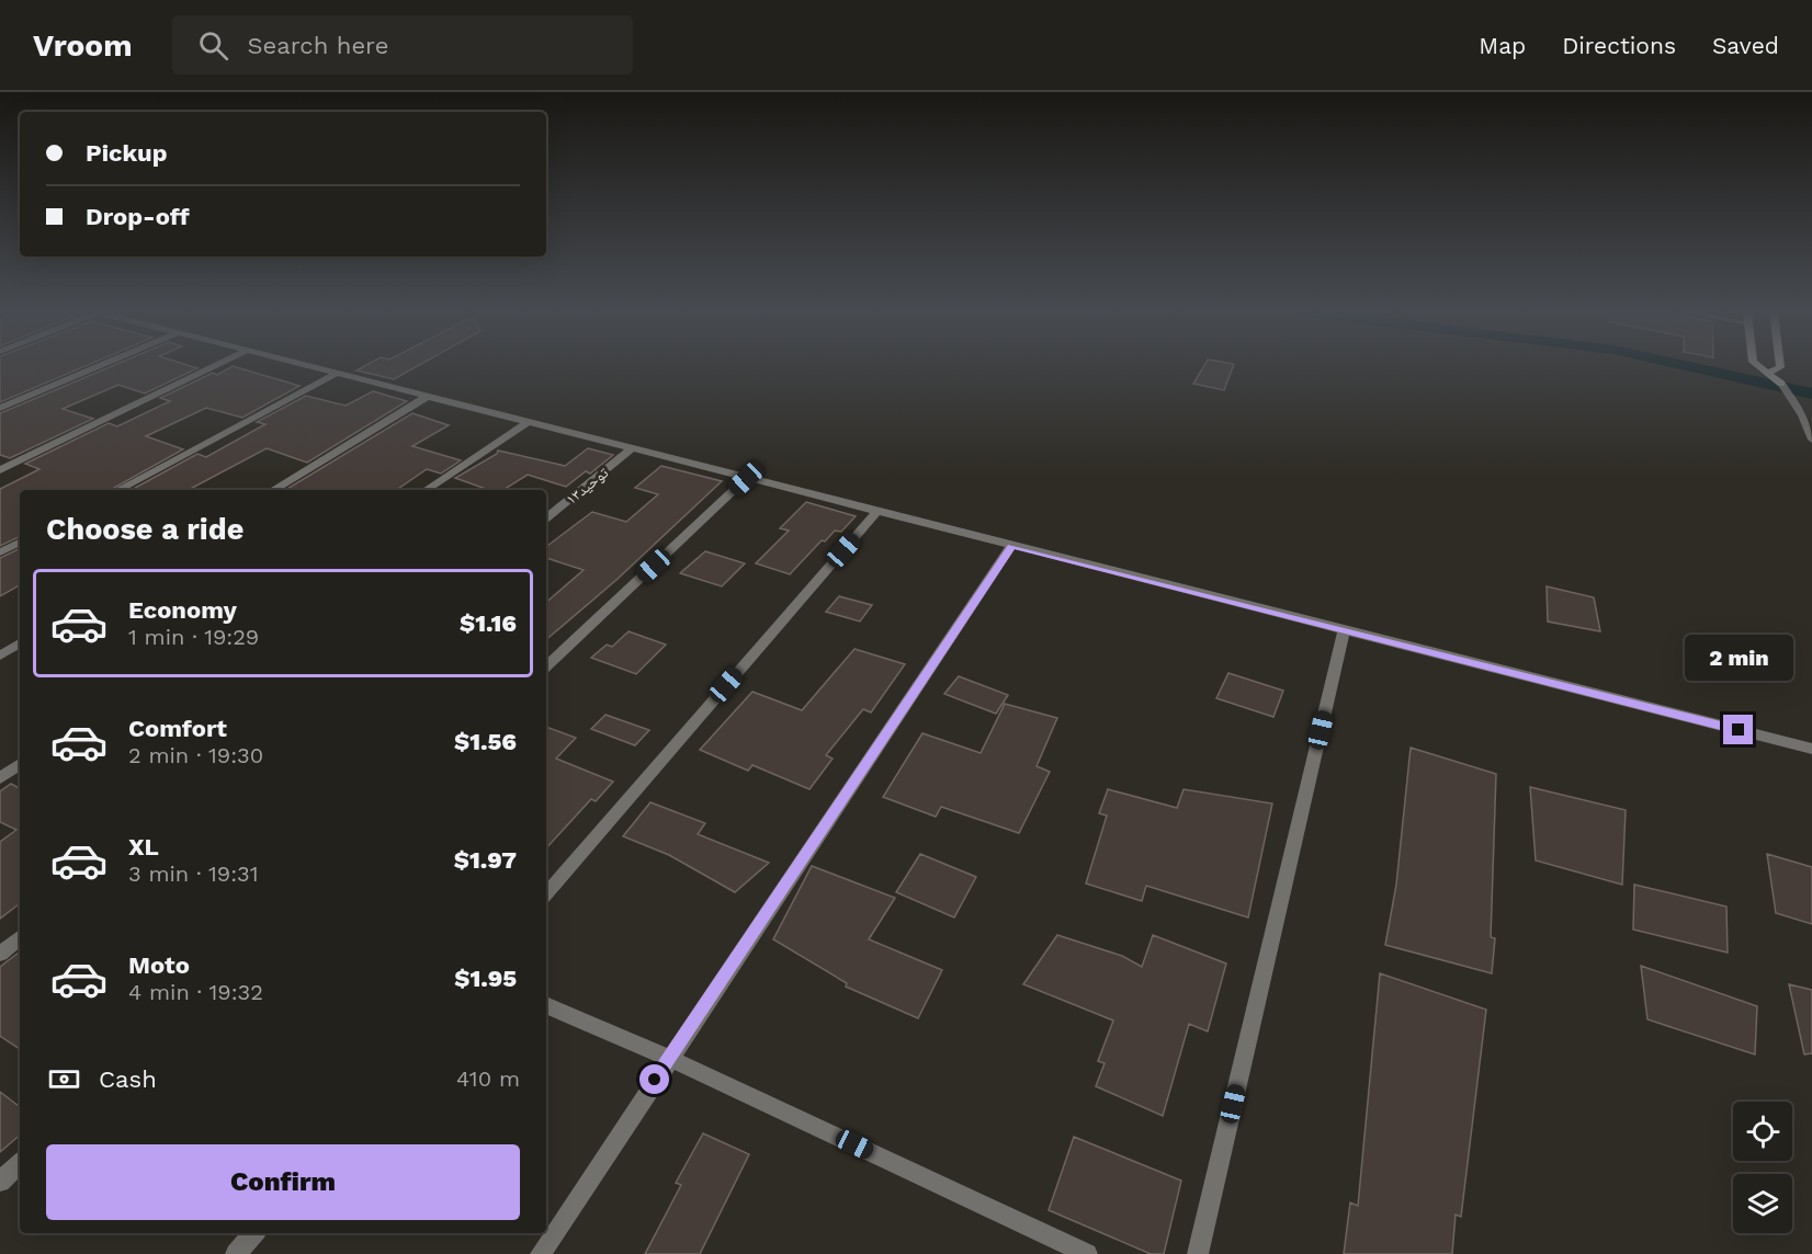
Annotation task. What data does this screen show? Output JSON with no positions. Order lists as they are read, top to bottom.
{
  "streets": {
    "street": ["توحید۱۳"]
  },
  "page": {
    "header": "Vroom",
    "search": "Search here",
    "nav": ["Map", "Directions", "Saved"],
    "banner": ["Pickup", "Drop-off"],
    "heading": "Choose a ride",
    "list": [
      {
        "name": "Economy",
        "note": "1 min · 19:29",
        "value": "$1.16"
      },
      {
        "name": "Comfort",
        "note": "2 min · 19:30",
        "value": "$1.56"
      },
      {
        "name": "XL",
        "note": "3 min · 19:31",
        "value": "$1.97"
      },
      {
        "name": "Moto",
        "note": "4 min · 19:32",
        "value": "$1.95"
      }
    ],
    "bubble": "2 min",
    "pay": ["Cash", "410 m"],
    "buttons": "Confirm"
  }
}
